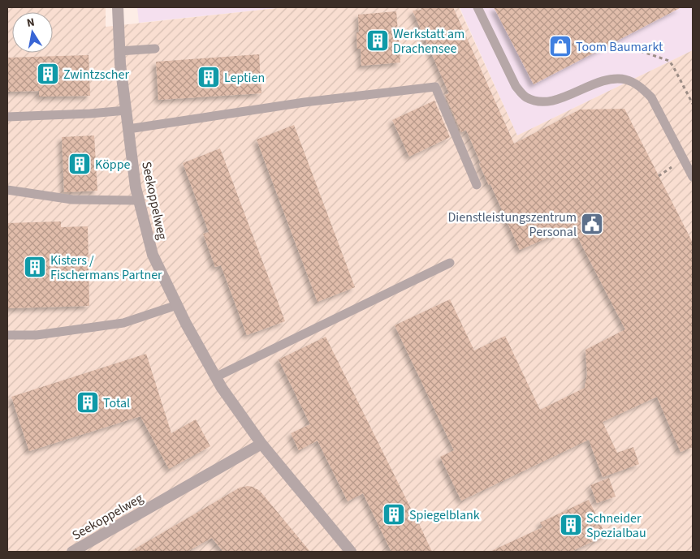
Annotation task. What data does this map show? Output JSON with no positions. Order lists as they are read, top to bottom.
{
  "streets": {
    "street": ["Seekoppelweg"]
  },
  "places": {
    "building": [
      "Werkstatt am Drachensee",
      "Zwintzscher",
      "Leptien",
      "Köppe",
      "Kisters / Fischermans Partner",
      "Total",
      "Spiegelblank",
      "Schneider Spezialbau"
    ],
    "shop": ["Toom Baumarkt"],
    "public building": ["Dienstleistungszentrum Personal"]
  },
  "north": "top"
}
